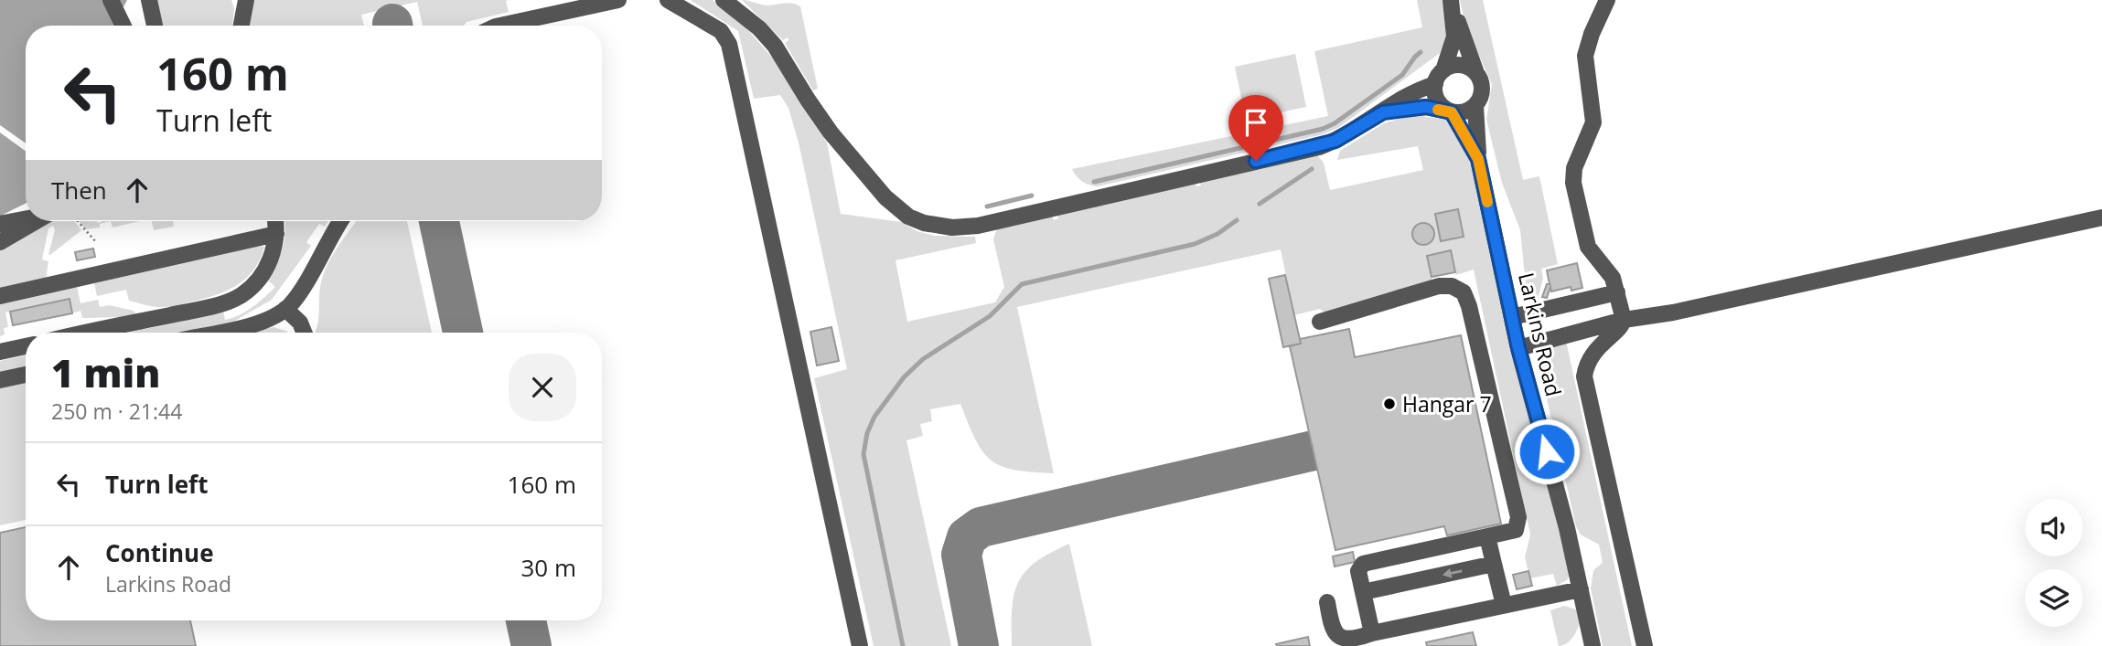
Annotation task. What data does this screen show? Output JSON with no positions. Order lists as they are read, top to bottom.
{
  "streets": {
    "lane": ["Larkins Road"]
  },
  "places": ["Hangar 7"],
  "page": {
    "turn": ["160 m", "Turn left"],
    "then": "Then",
    "heading": ["1 min", "250 m · 21:44"],
    "list": [
      {
        "name": "Turn left",
        "value": "160 m"
      },
      {
        "name": "Continue",
        "note": "Larkins Road",
        "value": "30 m"
      }
    ]
  }
}
